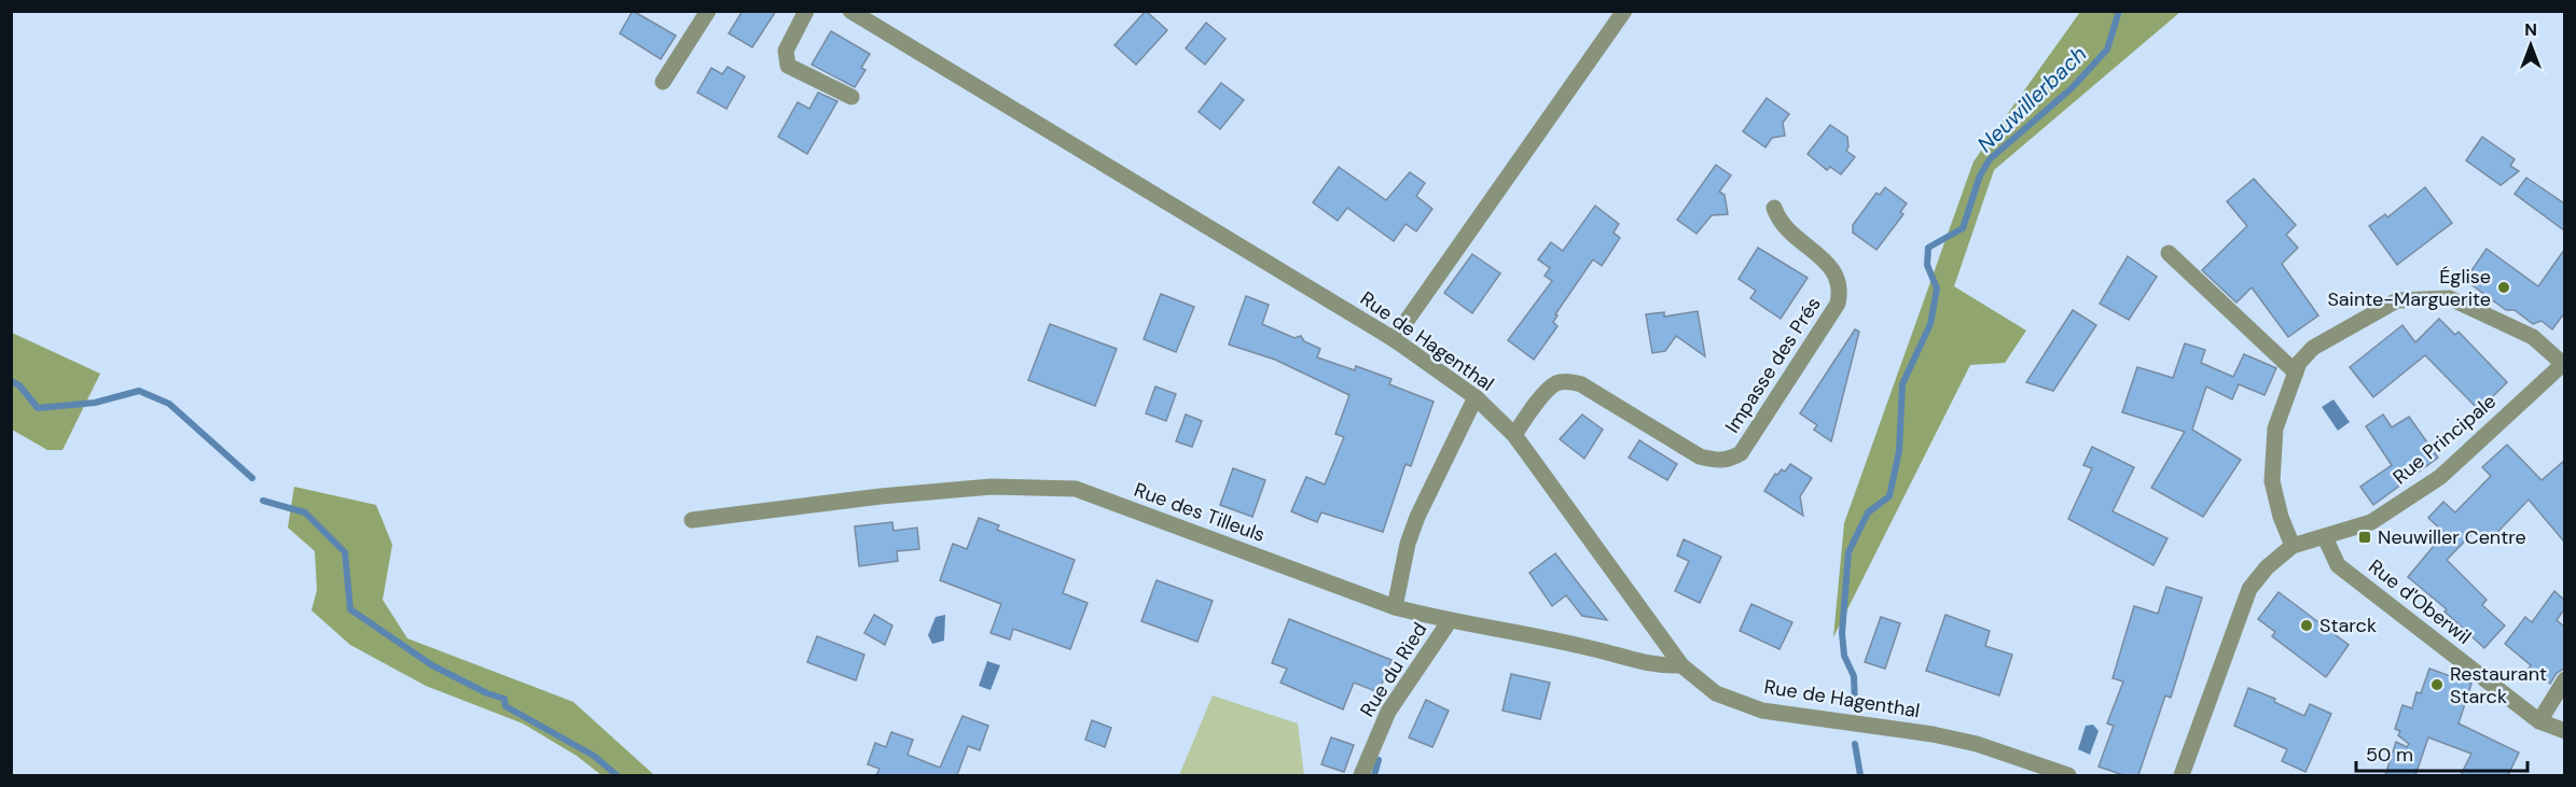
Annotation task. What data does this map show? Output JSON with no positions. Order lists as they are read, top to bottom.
{
  "streets": {
    "street": [
      "Rue de Hagenthal",
      "Impasse des Prés",
      "Rue Principale",
      "Rue des Tilleuls",
      "Rue d'Oberwil",
      "Rue du Ried"
    ]
  },
  "crossings": [
    ["Rue de Hagenthal", "Impasse des Prés"],
    ["Rue de Hagenthal", "Rue des Tilleuls"],
    ["Rue Principale", "Rue d'Oberwil"],
    ["Rue des Tilleuls", "Rue du Ried"]
  ],
  "water": ["Neuwillerbach"],
  "places": {
    "other": ["Église Sainte-Marguerite", "Starck", "Restaurant Starck"],
    "transit": ["Neuwiller Centre"]
  },
  "scale_bar": "50 m",
  "north": "top"
}
